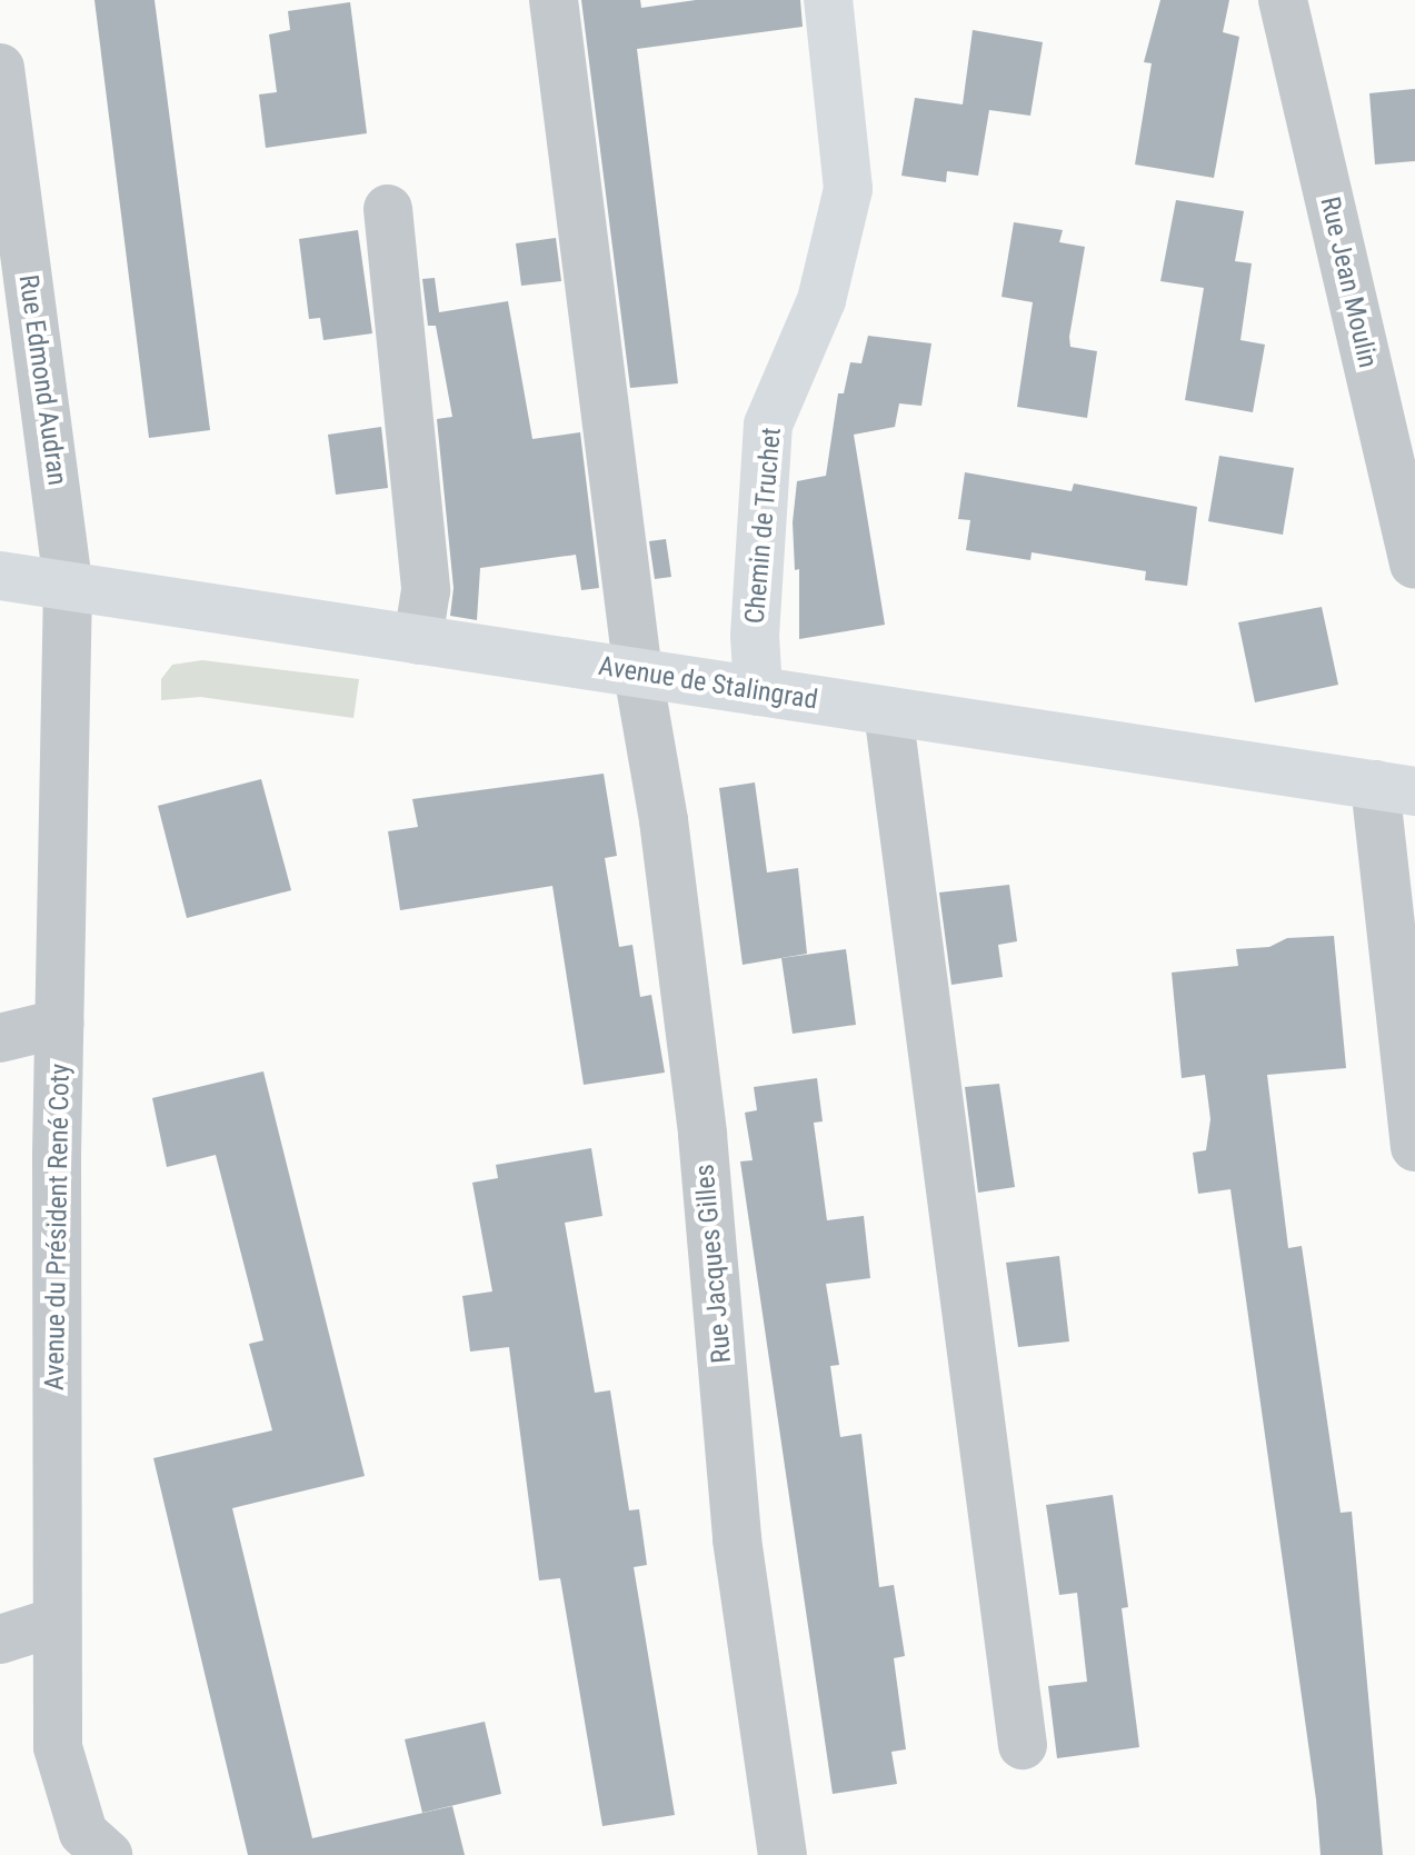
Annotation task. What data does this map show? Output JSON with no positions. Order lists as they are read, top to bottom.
{
  "streets": {
    "main road": ["Chemin de Truchet", "Avenue de Stalingrad"],
    "street": [
      "Rue Jean Moulin",
      "Rue Edmond Audran",
      "Avenue du Président René Coty",
      "Rue Jacques Gilles"
    ]
  },
  "crossings": [
    ["Rue Edmond Audran", "Avenue de Stalingrad"],
    ["Rue Edmond Audran", "Avenue du Président René Coty"],
    ["Chemin de Truchet", "Avenue de Stalingrad"],
    ["Avenue de Stalingrad", "Avenue du Président René Coty"],
    ["Avenue de Stalingrad", "Rue Jacques Gilles"]
  ]
}
